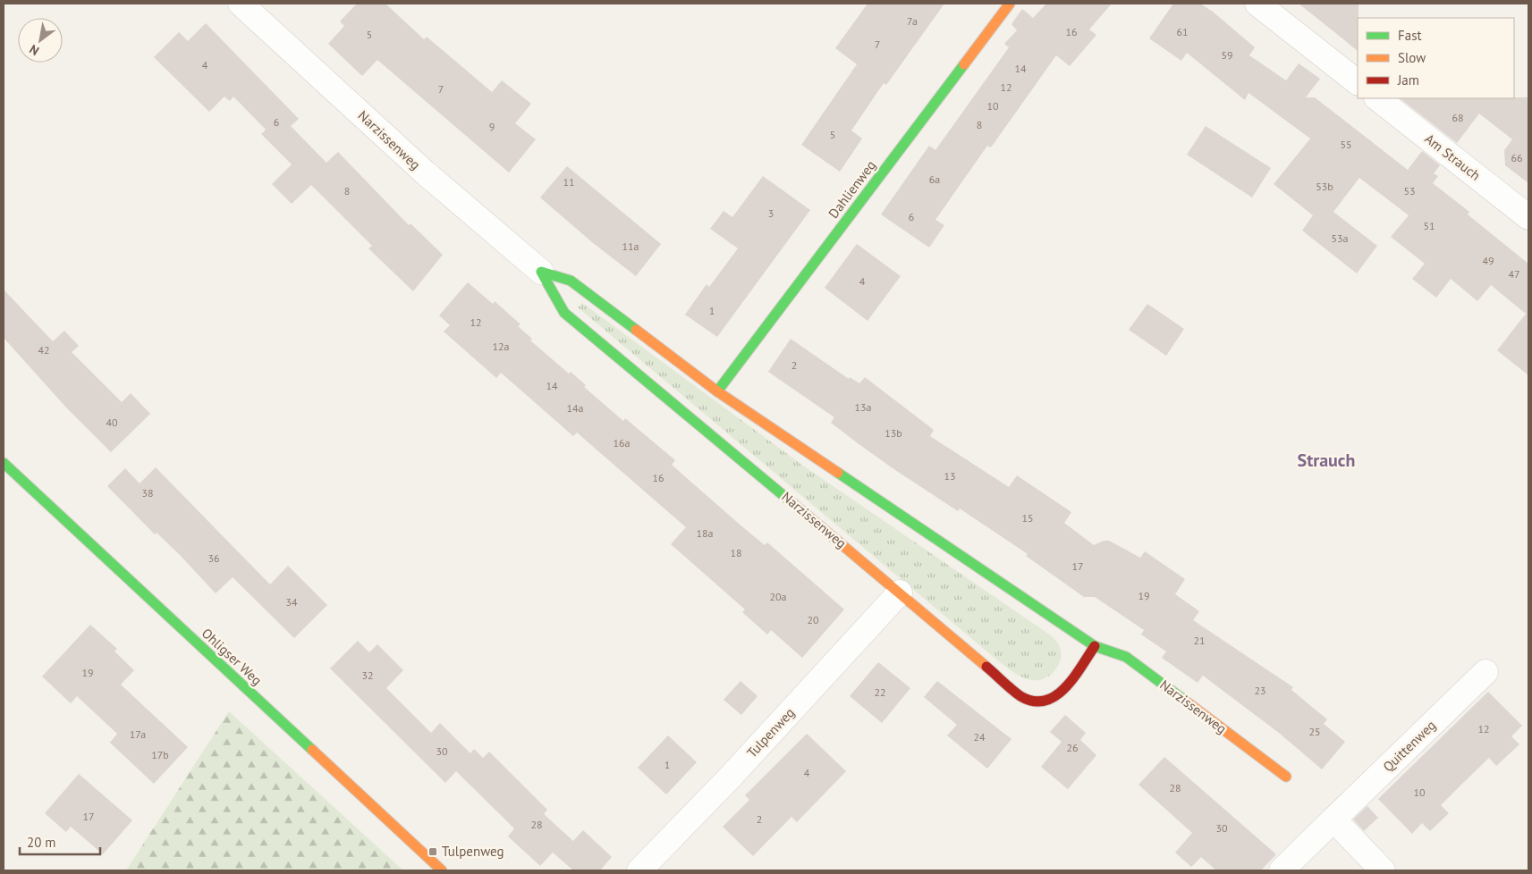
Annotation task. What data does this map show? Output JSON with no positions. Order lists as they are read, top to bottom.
{
  "streets": {
    "street": [
      "Narzissenweg",
      "Am Strauch",
      "Dahlienweg",
      "Ohligser Weg",
      "Tulpenweg",
      "Quittenweg"
    ]
  },
  "crossings": [
    ["Narzissenweg", "Dahlienweg"],
    ["Narzissenweg", "Tulpenweg"]
  ],
  "districts": ["Strauch"],
  "places": {
    "transit": ["Tulpenweg"]
  },
  "house_numbers": [
    "7a",
    "16",
    "61",
    "5",
    "7",
    "59",
    "4",
    "14",
    "12",
    "7",
    "10",
    "68",
    "6",
    "8",
    "9",
    "5",
    "55",
    "66",
    "6a",
    "11",
    "53b",
    "8",
    "53",
    "3",
    "6",
    "51",
    "53a",
    "11a",
    "49",
    "47",
    "4",
    "1",
    "12",
    "12a",
    "42",
    "2",
    "14",
    "13a",
    "14a",
    "40",
    "13b",
    "16a",
    "13",
    "16",
    "38",
    "15",
    "18a",
    "18",
    "36",
    "17",
    "19",
    "20a",
    "34",
    "20",
    "21",
    "19",
    "32",
    "23",
    "22",
    "12",
    "25",
    "17a",
    "24",
    "26",
    "30",
    "17b",
    "1",
    "4",
    "28",
    "10",
    "17",
    "2",
    "28",
    "30"
  ],
  "legend": ["Fast", "Slow", "Jam"],
  "scale_bar": "20 m",
  "north": "bottom left"
}
